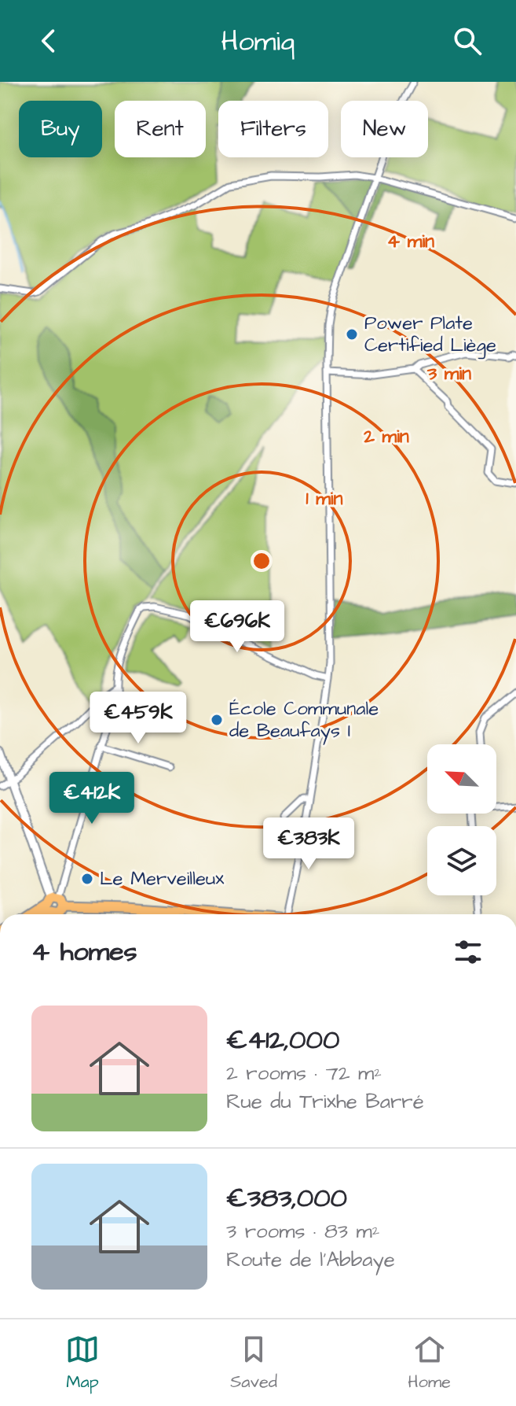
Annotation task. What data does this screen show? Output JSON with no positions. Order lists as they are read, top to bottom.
{
  "places": ["Power Plate Certified Liège", "École Communale de Beaufays I", "Le Merveilleux"],
  "north": "top left",
  "page": {
    "header": "Homiq",
    "chip": [
      "Buy",
      "Rent",
      "Filters",
      "New"
    ],
    "price": [
      "€696K",
      "€459K",
      "€412K",
      "€383K"
    ],
    "heading": "4 homes",
    "list": [
      {
        "name": "€412,000",
        "note": "2 rooms · 72 m² · Rue du Trixhe Barré"
      },
      {
        "name": "€383,000",
        "note": "3 rooms · 83 m² · Route de l'Abbaye"
      }
    ],
    "tabs": ["Map", "Saved", "Home"]
  },
  "rings": [
    "4 min",
    "3 min",
    "2 min",
    "1 min"
  ]
}
